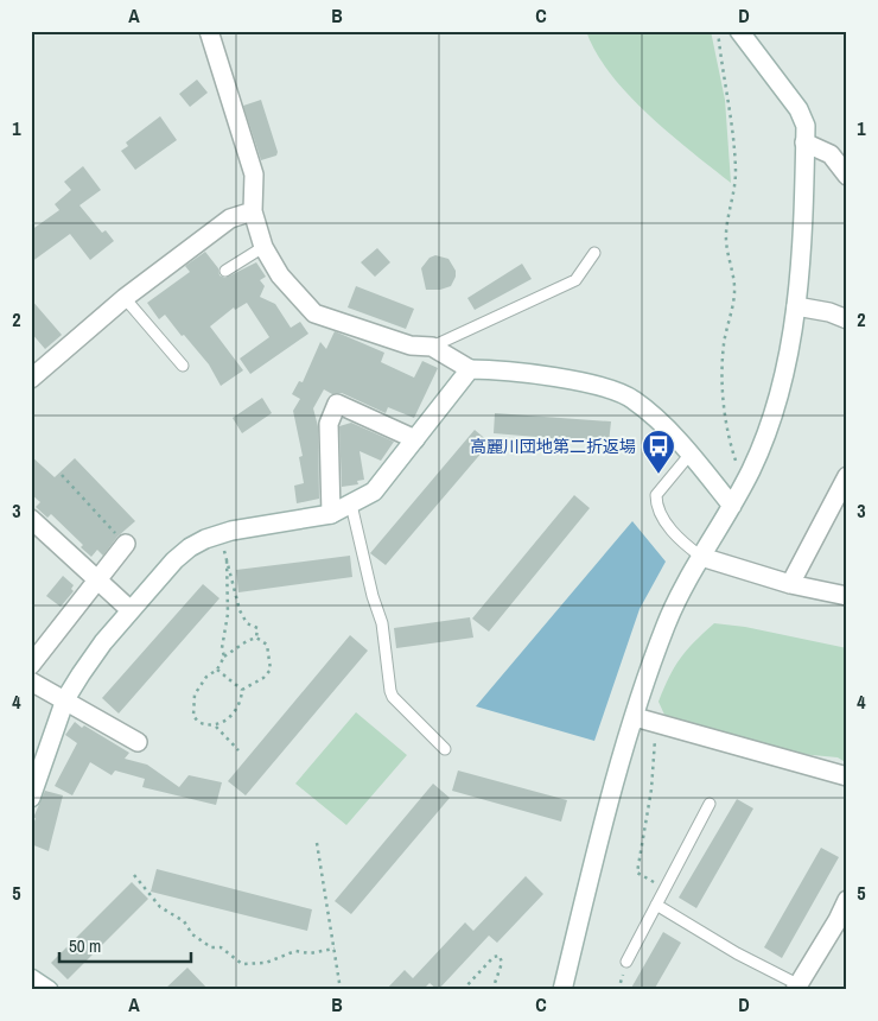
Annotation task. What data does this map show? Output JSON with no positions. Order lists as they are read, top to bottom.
{
  "places": {
    "bus stop": ["高麗川団地第二折返場"]
  },
  "scale_bar": "50 m",
  "grid": {
    "columns": [
      "A",
      "B",
      "C",
      "D"
    ],
    "rows": [
      "1",
      "2",
      "3",
      "4",
      "5"
    ]
  }
}
